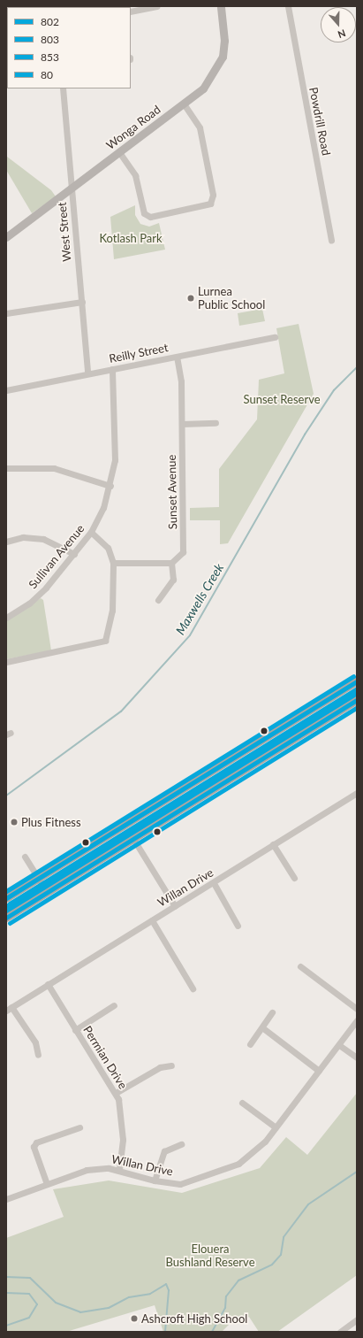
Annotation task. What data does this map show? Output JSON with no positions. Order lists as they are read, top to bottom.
{
  "streets": {
    "street": [
      "Powdrill Road",
      "Wonga Road",
      "West Street",
      "Reilly Street",
      "Sunset Avenue",
      "Sullivan Avenue",
      "Willan Drive",
      "Permian Drive"
    ]
  },
  "crossings": [
    ["Wonga Road", "West Street"],
    ["West Street", "Reilly Street"],
    ["Reilly Street", "Sunset Avenue"],
    ["Reilly Street", "Sullivan Avenue"],
    ["Willan Drive", "Permian Drive"]
  ],
  "water": ["Maxwells Creek"],
  "parks": ["Kotlash Park", "Sunset Reserve", "Elouera Bushland Reserve"],
  "places": ["Lurnea Public School", "Plus Fitness", "Ashcroft High School"],
  "lines": [
    "transit line 853",
    "transit line 802",
    "transit line 803",
    "transit line 80"
  ],
  "legend": [
    "802",
    "803",
    "853",
    "80"
  ],
  "north": "bottom"
}
